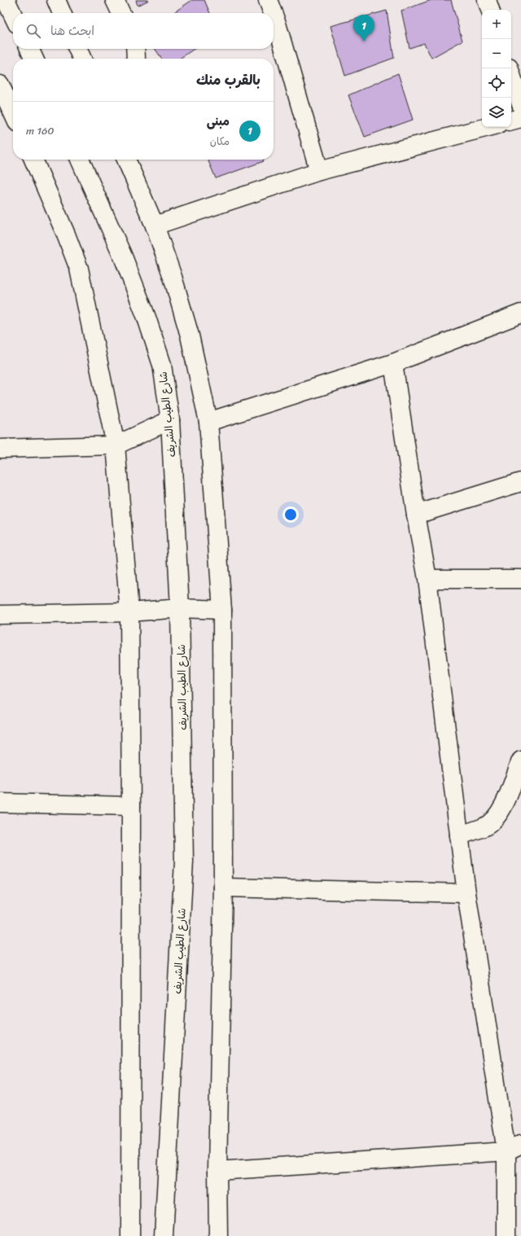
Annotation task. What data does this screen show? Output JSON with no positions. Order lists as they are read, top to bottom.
{
  "streets": {
    "street": ["شارع الطيب الشريف"]
  },
  "page": {
    "map_buttons": ["+", "−"],
    "search": "ابحث هنا",
    "pins": "1",
    "heading": "بالقرب منك",
    "list": [
      {
        "mark": "1",
        "name": "مبنى",
        "note": "مكان",
        "value": "160 m"
      }
    ]
  }
}
